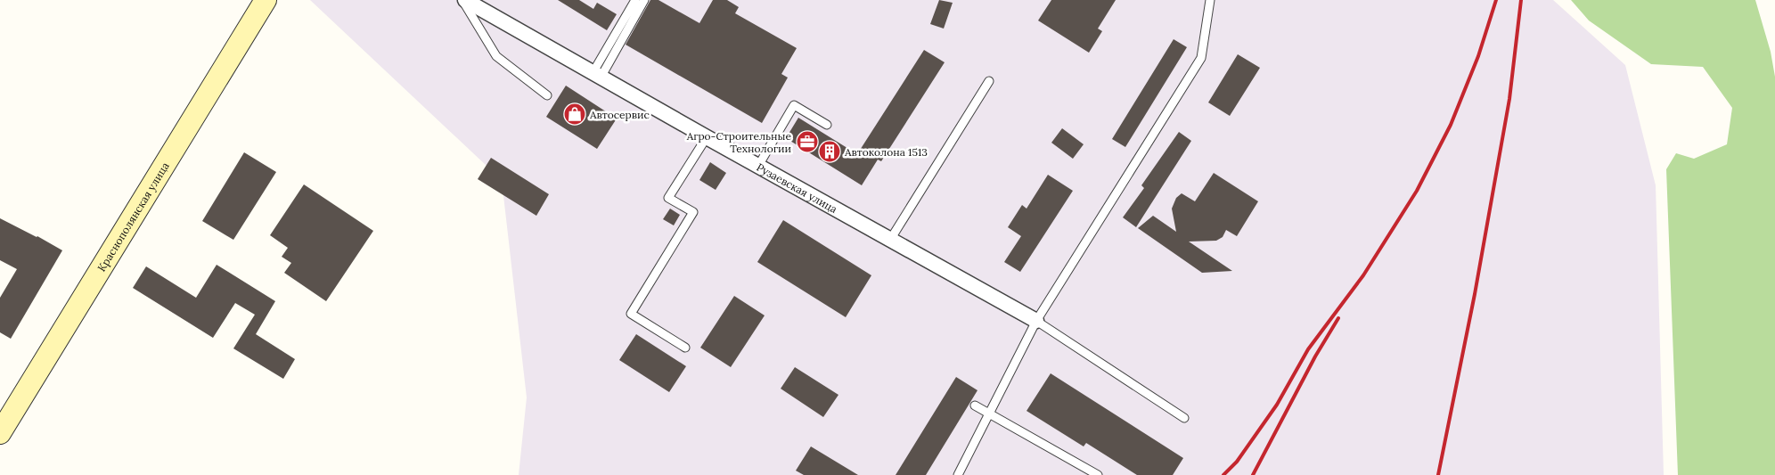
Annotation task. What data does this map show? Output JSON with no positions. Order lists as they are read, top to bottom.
{
  "streets": {
    "street": ["Рузаевская улица", "Краснополянская улица"]
  },
  "places": {
    "shop": ["Автосервис"],
    "office": ["Агро-Строительные Технологии"],
    "building": ["Автоколона 1513"]
  }
}
